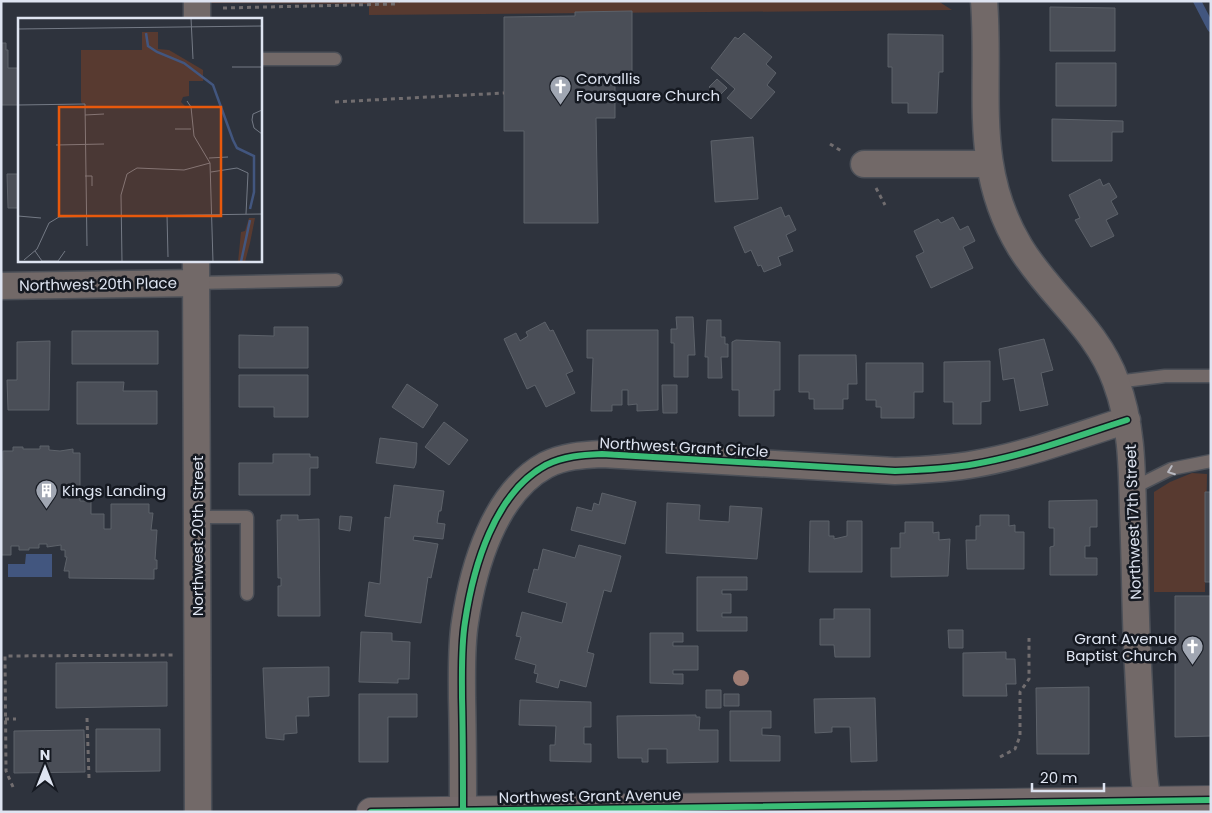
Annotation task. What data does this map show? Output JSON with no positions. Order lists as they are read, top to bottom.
{
  "streets": {
    "main road": ["Northwest Grant Avenue"],
    "street": [
      "Northwest 20th Place",
      "Northwest Grant Circle",
      "Northwest 17th Street",
      "Northwest 20th Street"
    ]
  },
  "crossings": [
    ["Northwest 20th Place", "Northwest 20th Street"],
    ["Northwest Grant Circle", "Northwest 17th Street"],
    ["Northwest Grant Circle", "Northwest Grant Avenue"],
    ["Northwest 17th Street", "Northwest Grant Avenue"]
  ],
  "places": {
    "church": ["Corvallis Foursquare Church", "Grant Avenue Baptist Church"],
    "building": ["Kings Landing"]
  },
  "scale_bar": "20 m",
  "north": "top"
}
